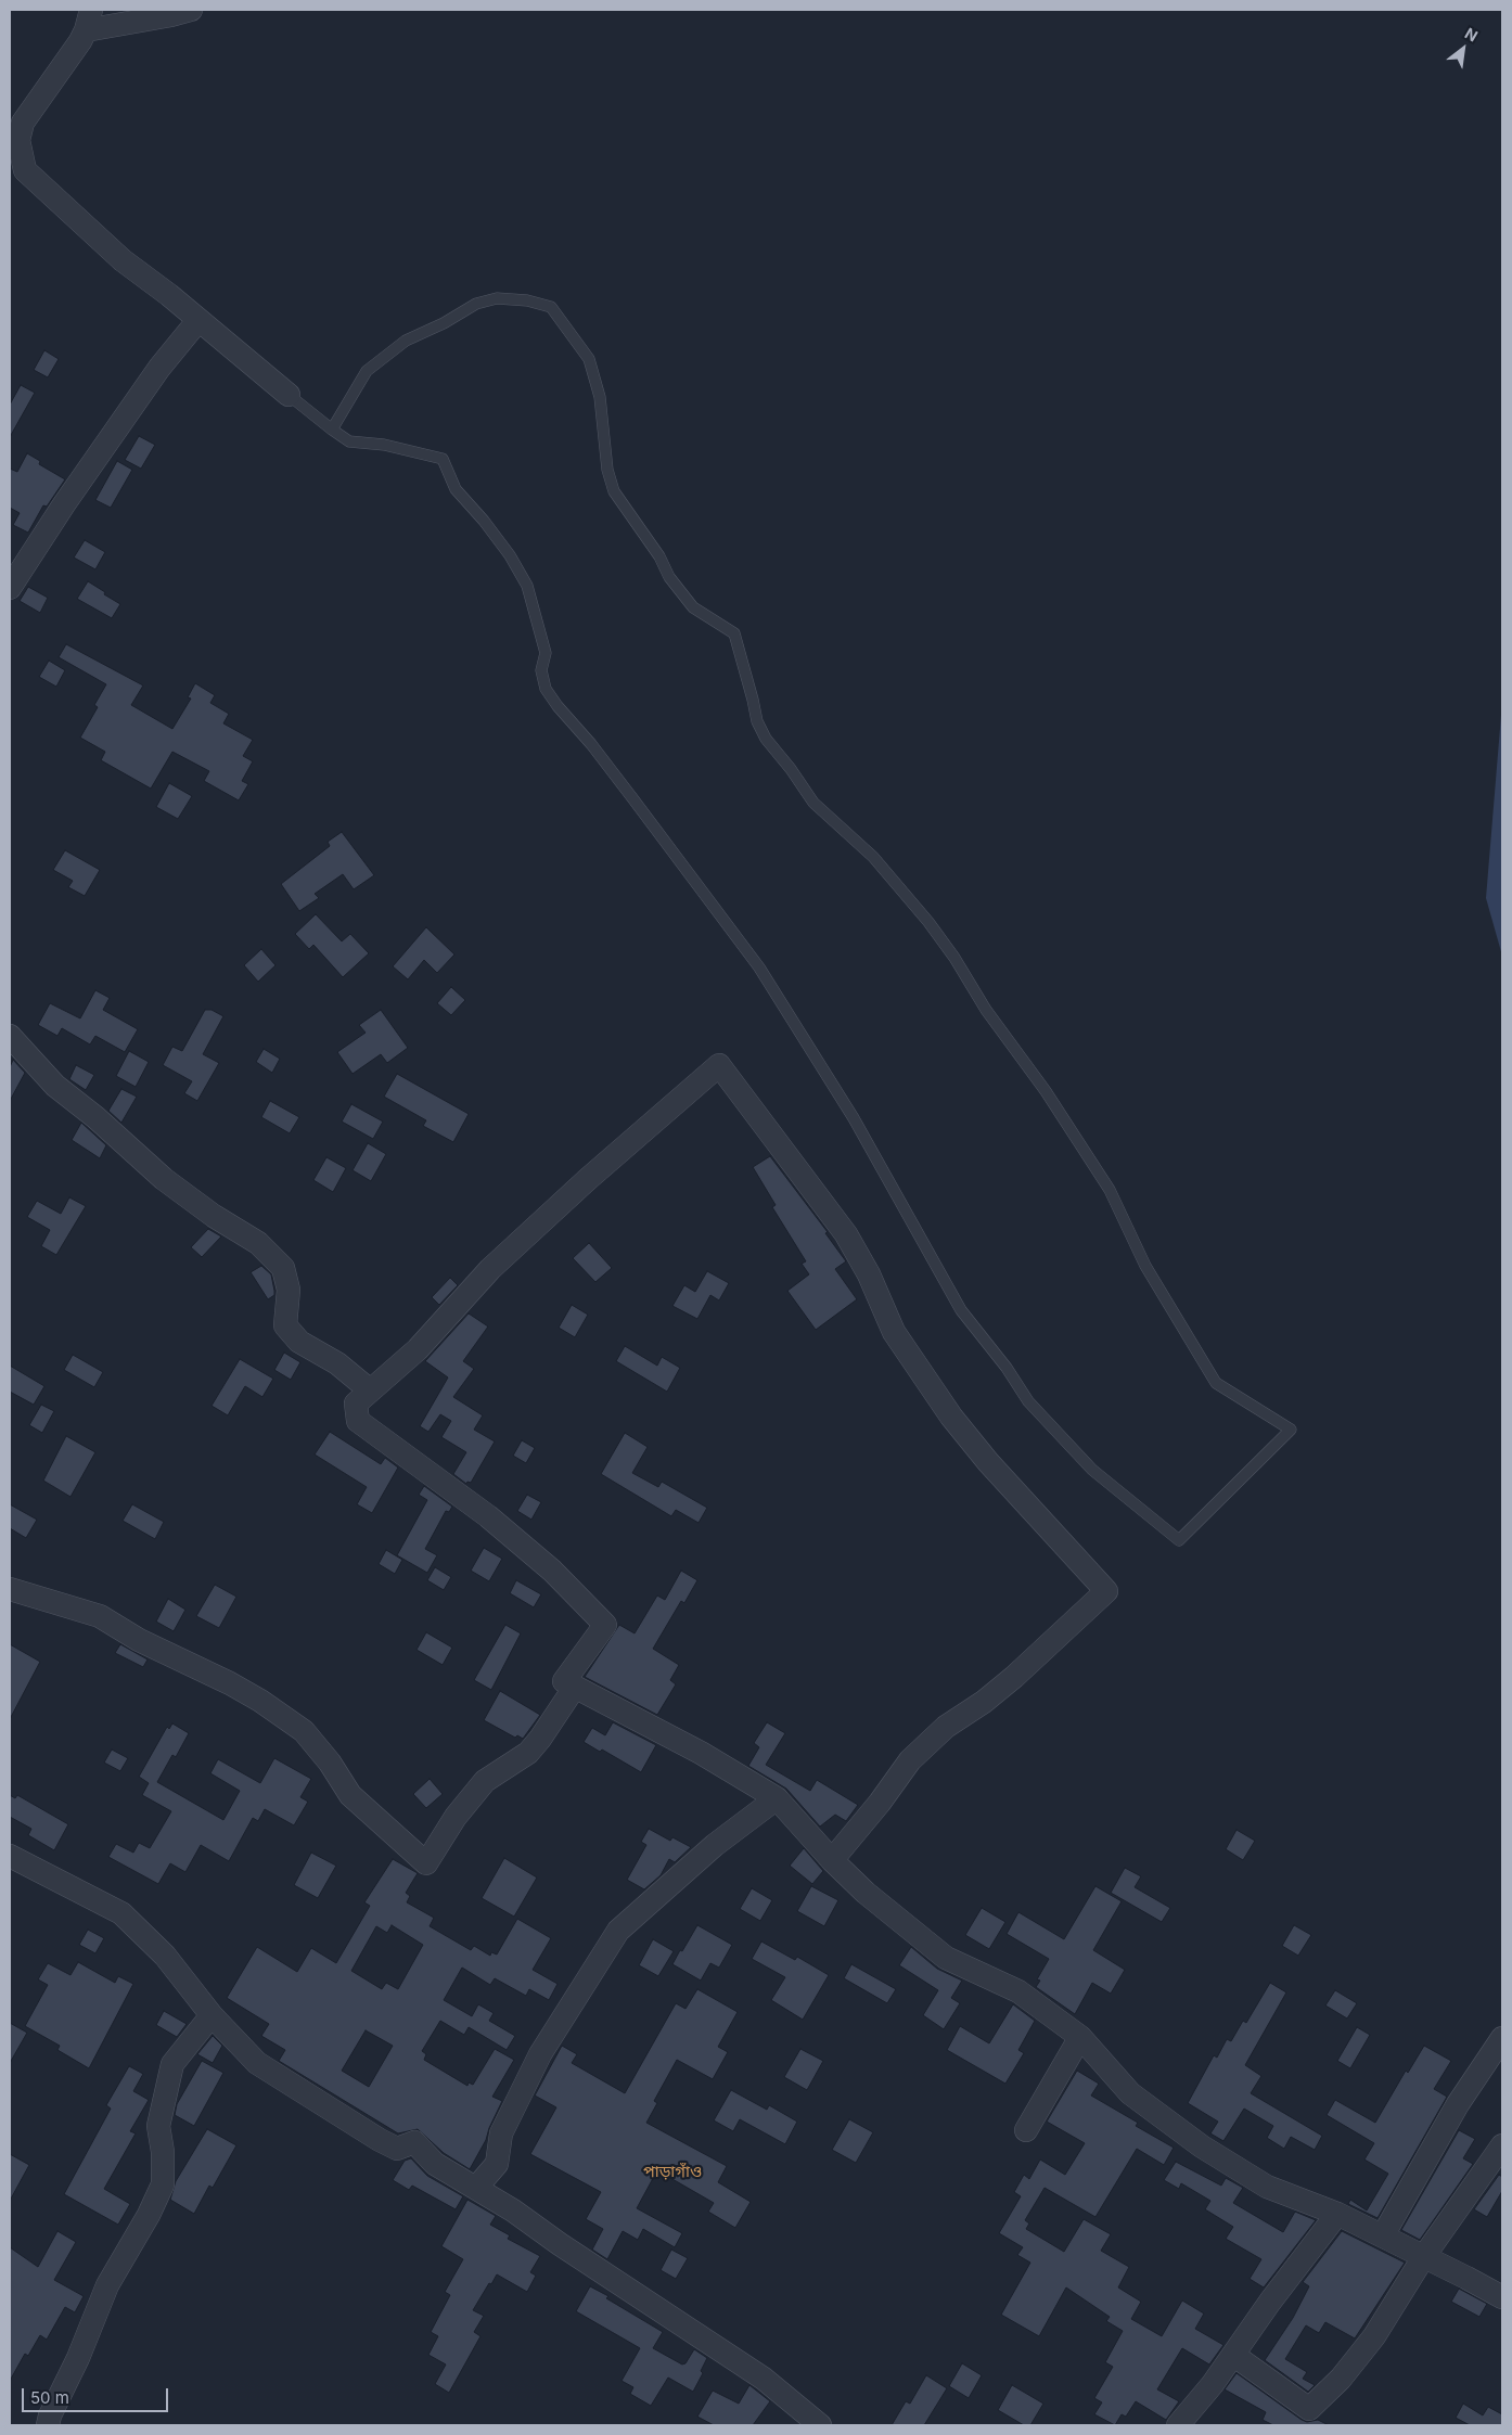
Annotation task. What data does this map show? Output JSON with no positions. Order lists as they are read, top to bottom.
{
  "districts": ["পাড়াগাঁও"],
  "scale_bar": "50 m",
  "north": "top right"
}
